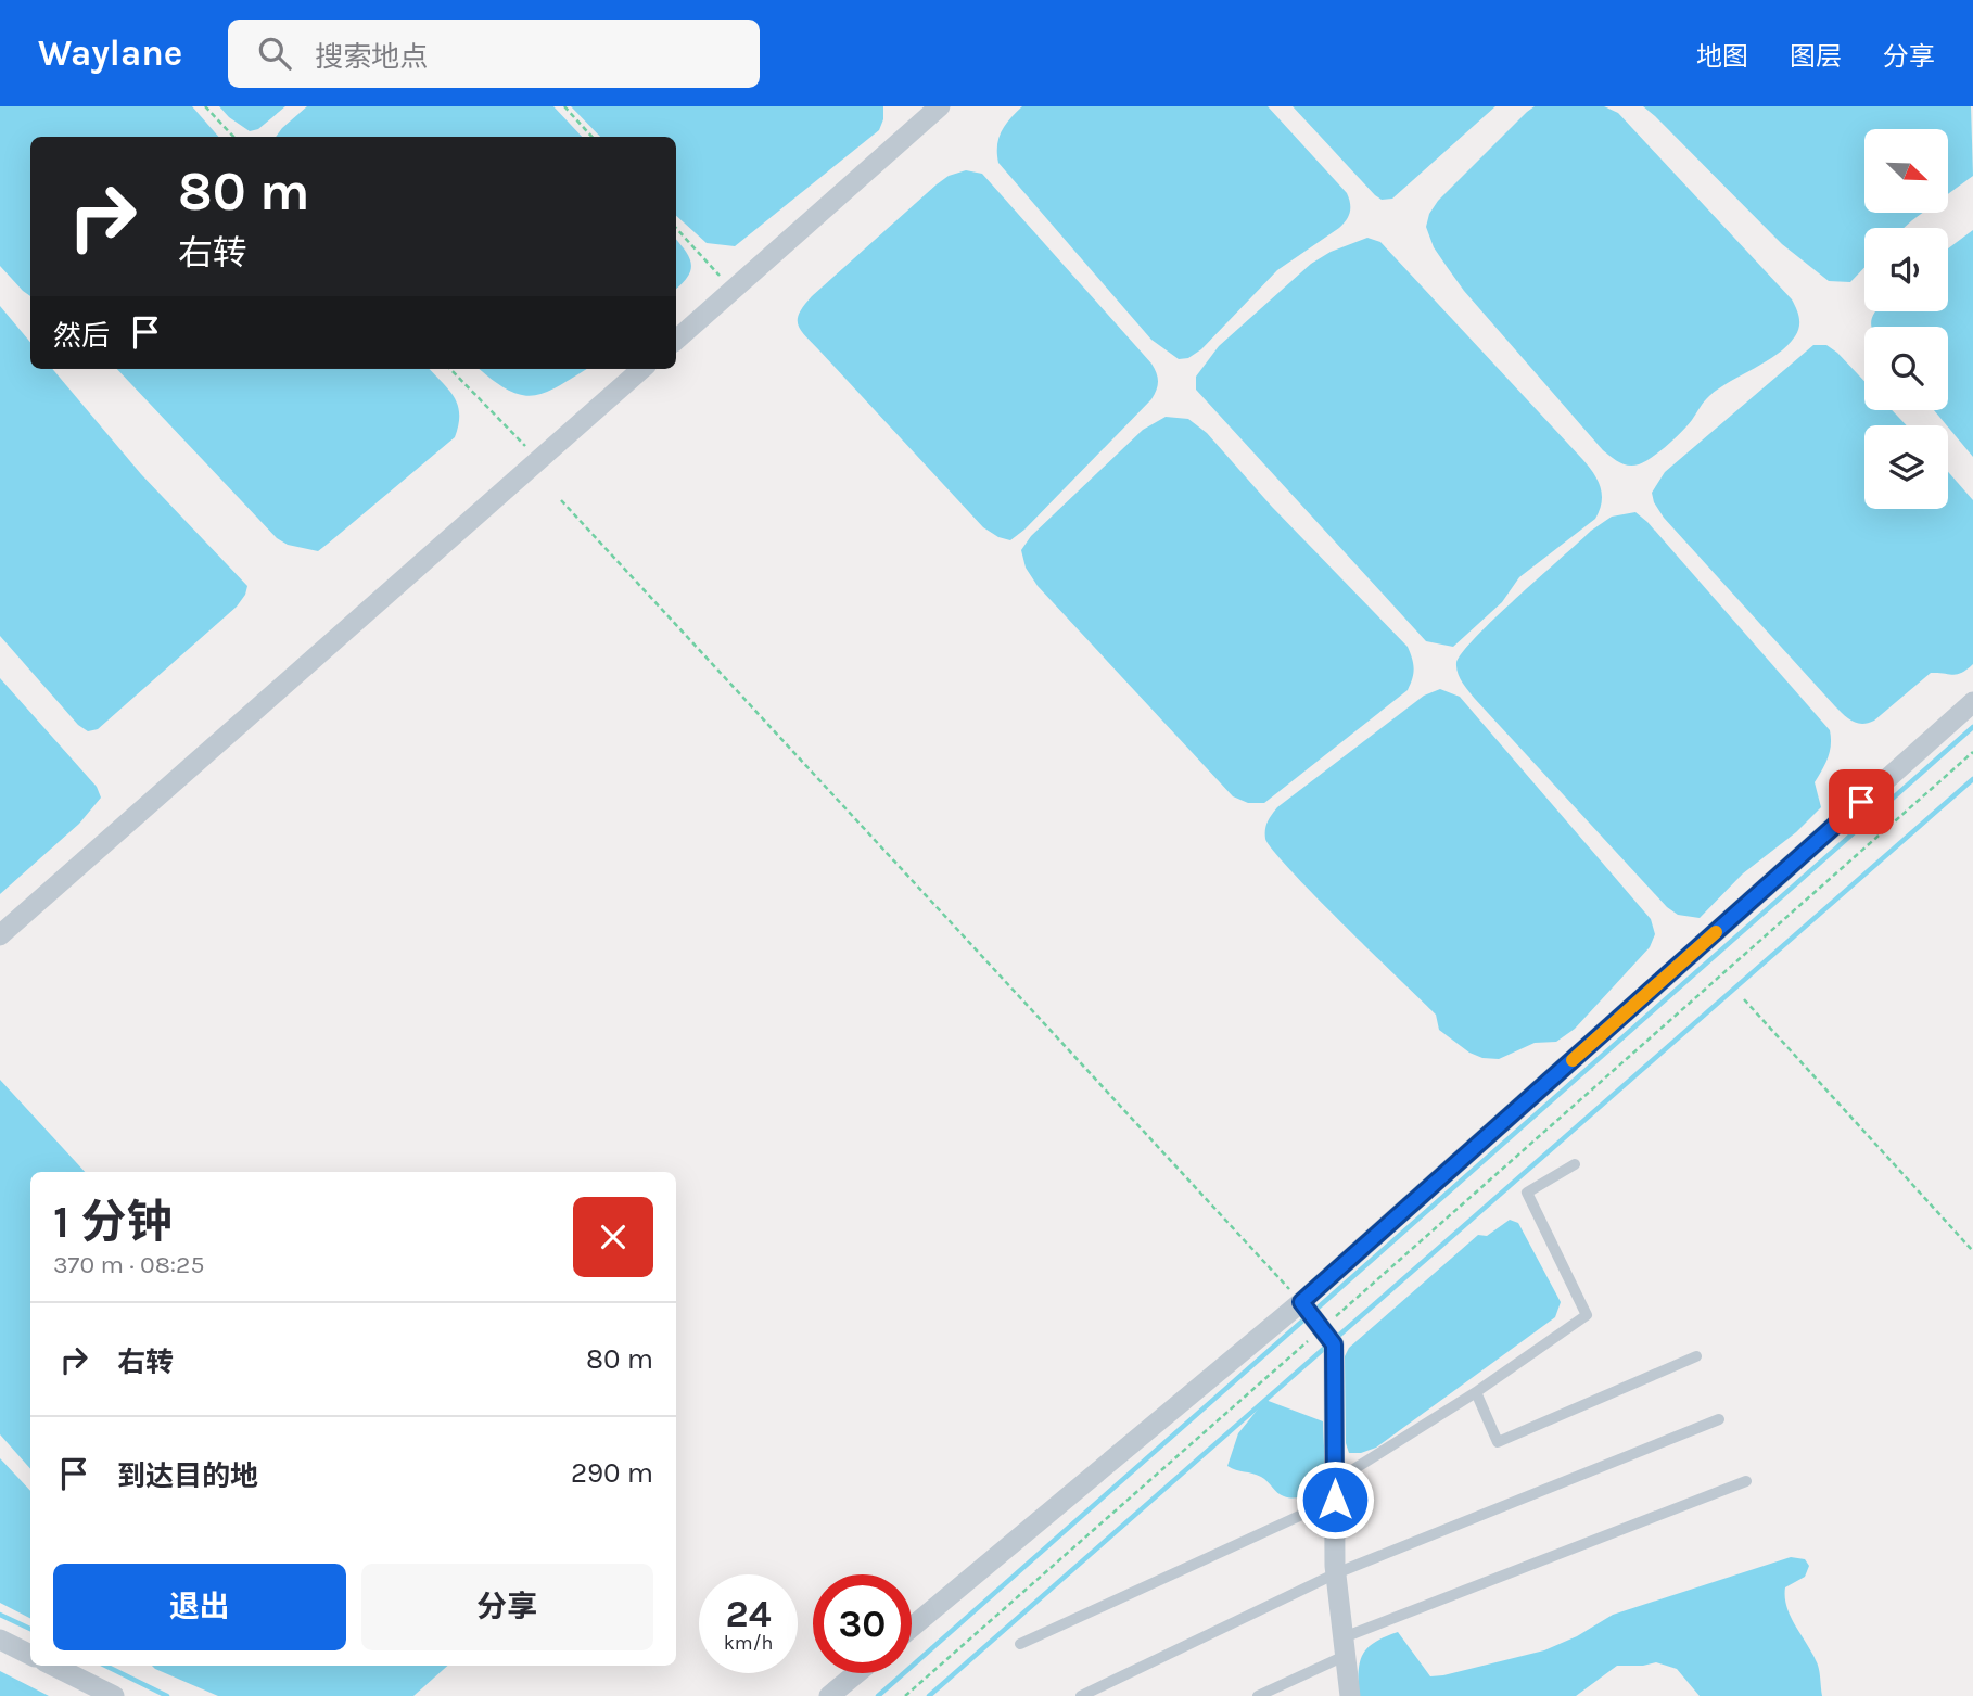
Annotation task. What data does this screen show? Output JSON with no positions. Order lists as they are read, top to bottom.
{
  "north": "bottom right",
  "page": {
    "header": "Waylane",
    "search": "搜索地点",
    "nav": ["地图", "图层", "分享"],
    "turn": ["80 m", "右转"],
    "then": "然后",
    "heading": ["1 分钟", "370 m · 08:25"],
    "list": [
      {
        "name": "右转",
        "value": "80 m"
      },
      {
        "name": "到达目的地",
        "value": "290 m"
      }
    ],
    "buttons": ["退出", "分享"],
    "speed": "24 km/h",
    "limit": "30"
  }
}
